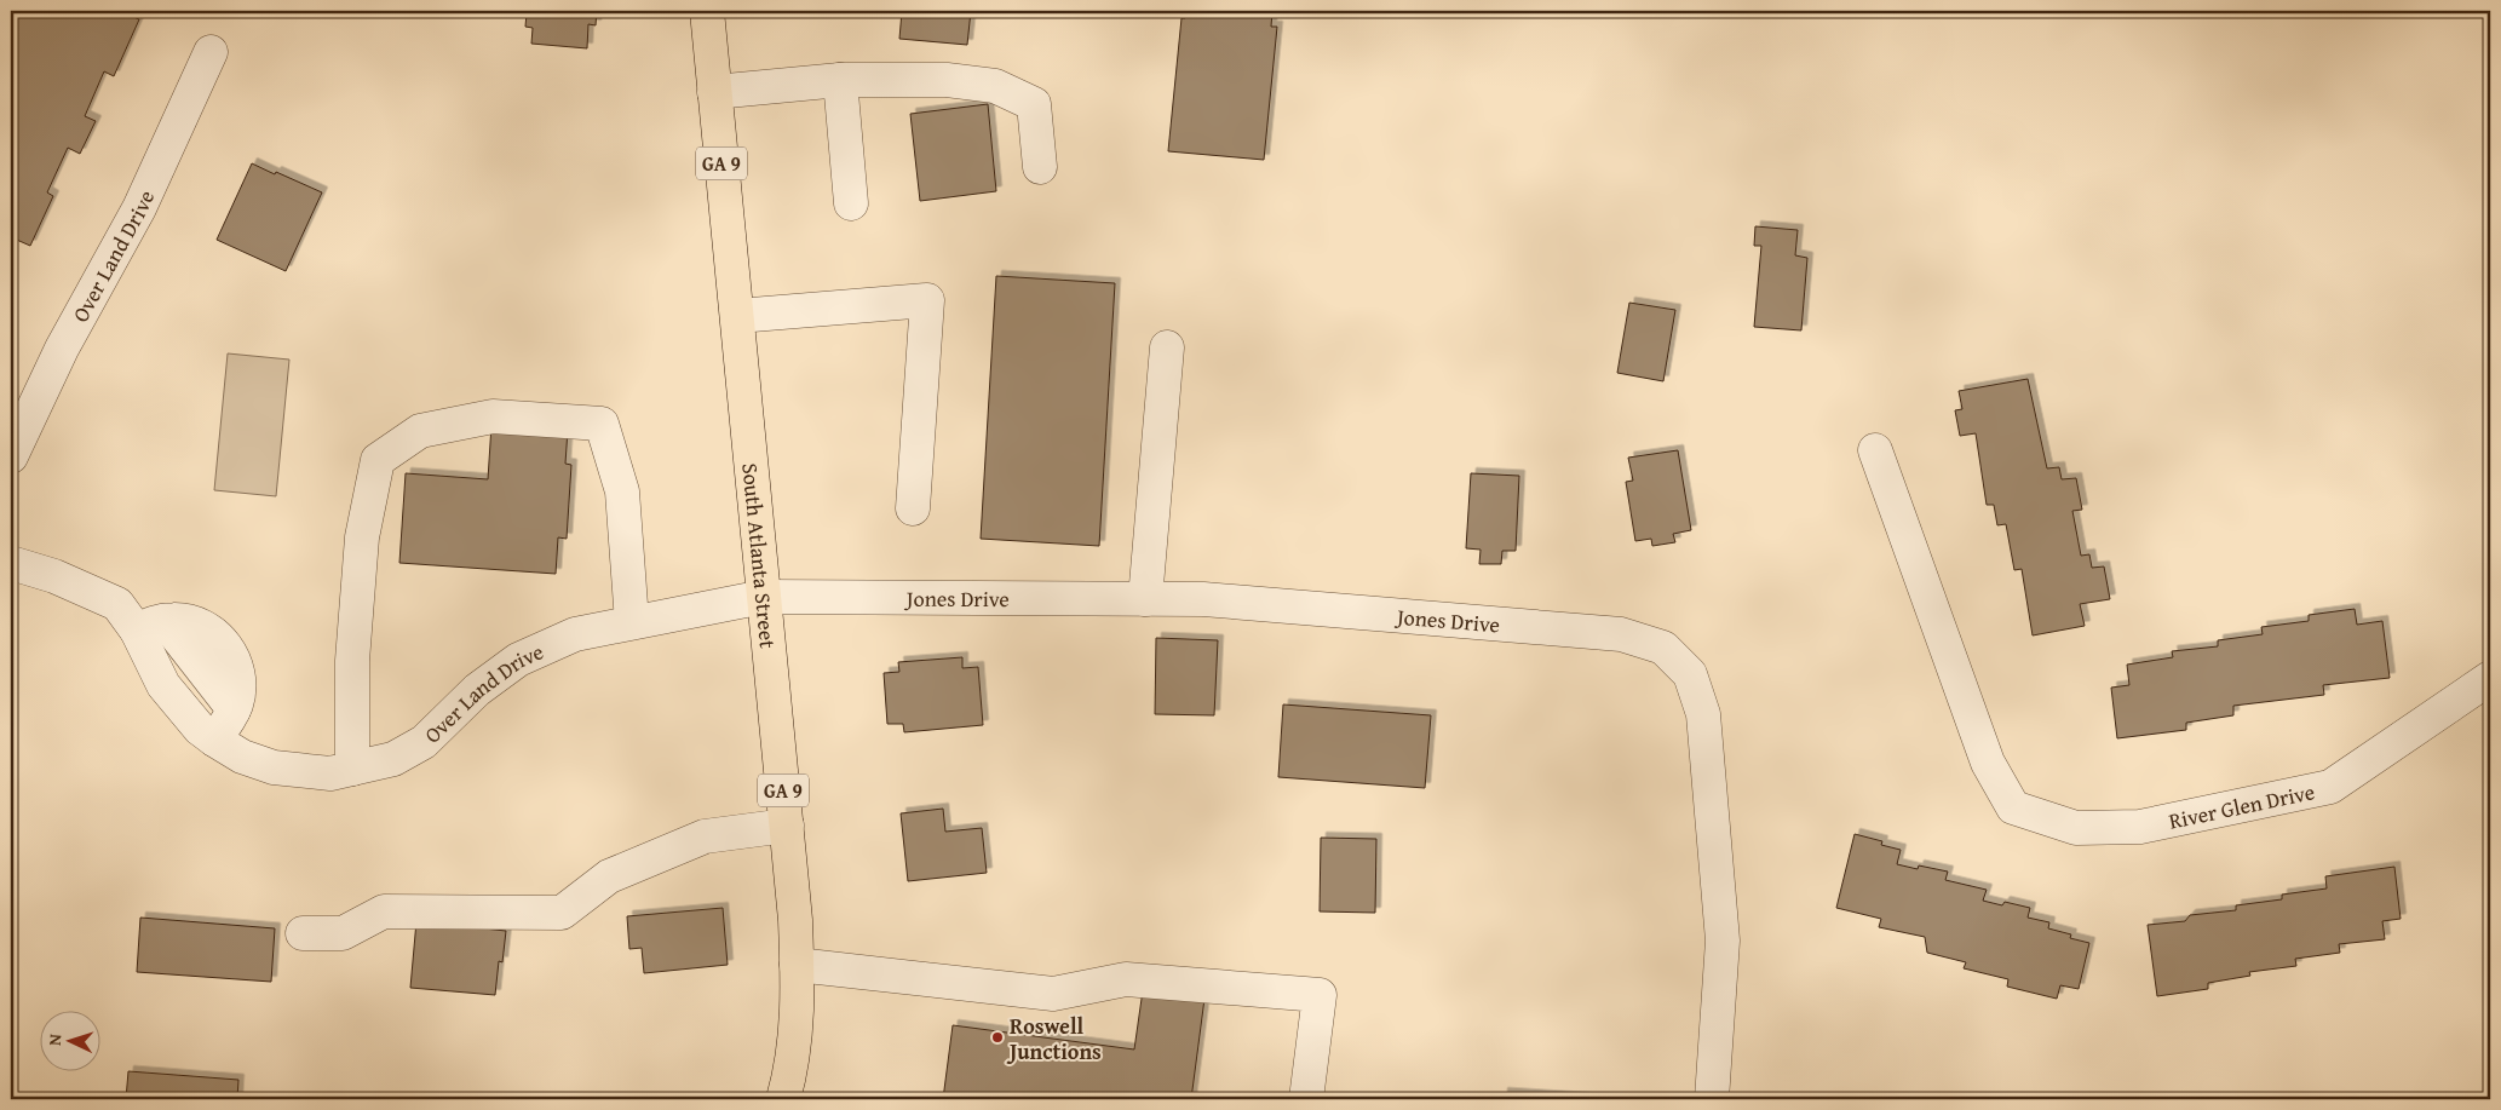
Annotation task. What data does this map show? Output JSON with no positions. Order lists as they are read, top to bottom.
{
  "streets": {
    "main road": ["GA 9", "South Atlanta Street"],
    "street": ["Over Land Drive", "Jones Drive", "River Glen Drive"]
  },
  "crossings": [
    ["Over Land Drive", "South Atlanta Street"],
    ["Over Land Drive", "Jones Drive"],
    ["South Atlanta Street", "Jones Drive"]
  ],
  "places": ["Roswell Junctions"],
  "north": "left"
}
